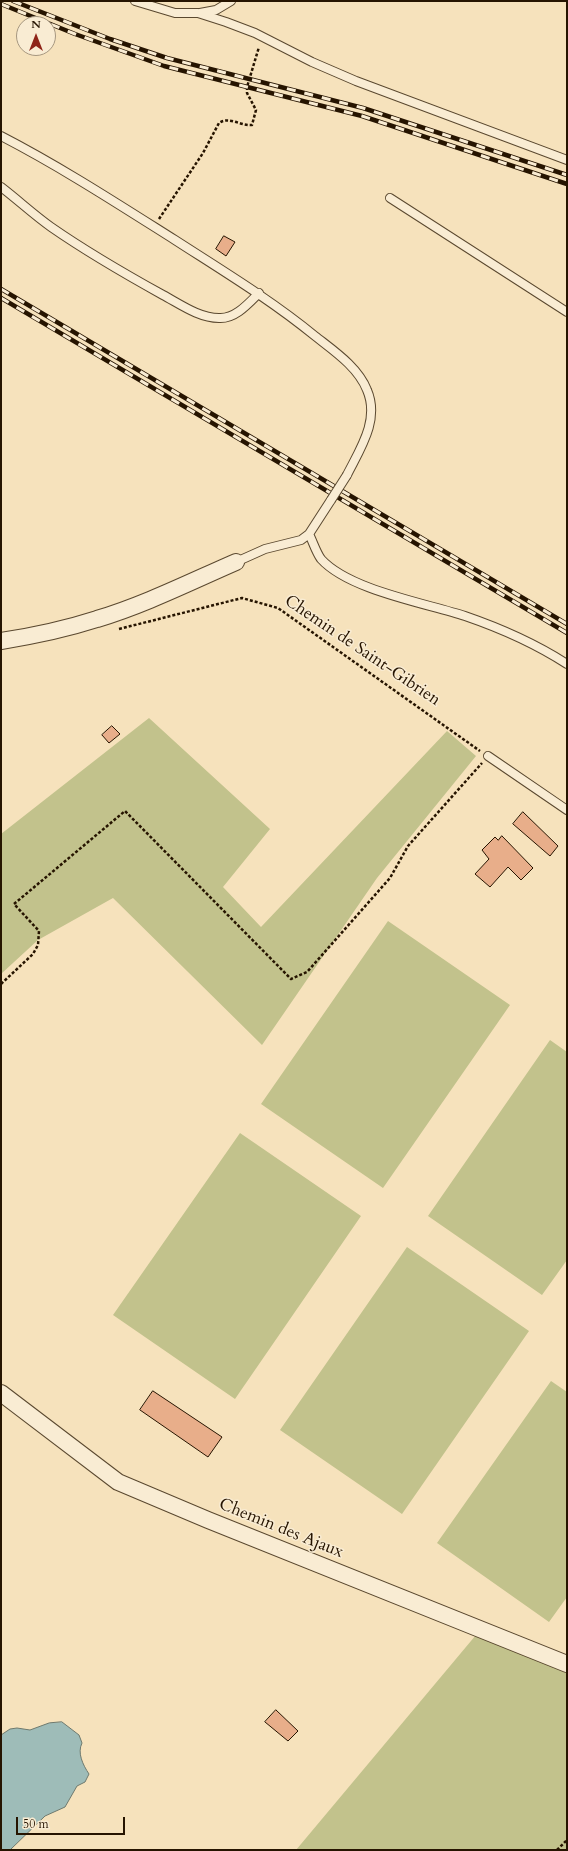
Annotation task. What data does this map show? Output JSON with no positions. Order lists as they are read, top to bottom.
{
  "streets": {
    "street": ["Chemin des Ajaux"],
    "path": ["Chemin de Saint-Gibrien"]
  },
  "scale_bar": "50 m",
  "north": "top"
}
